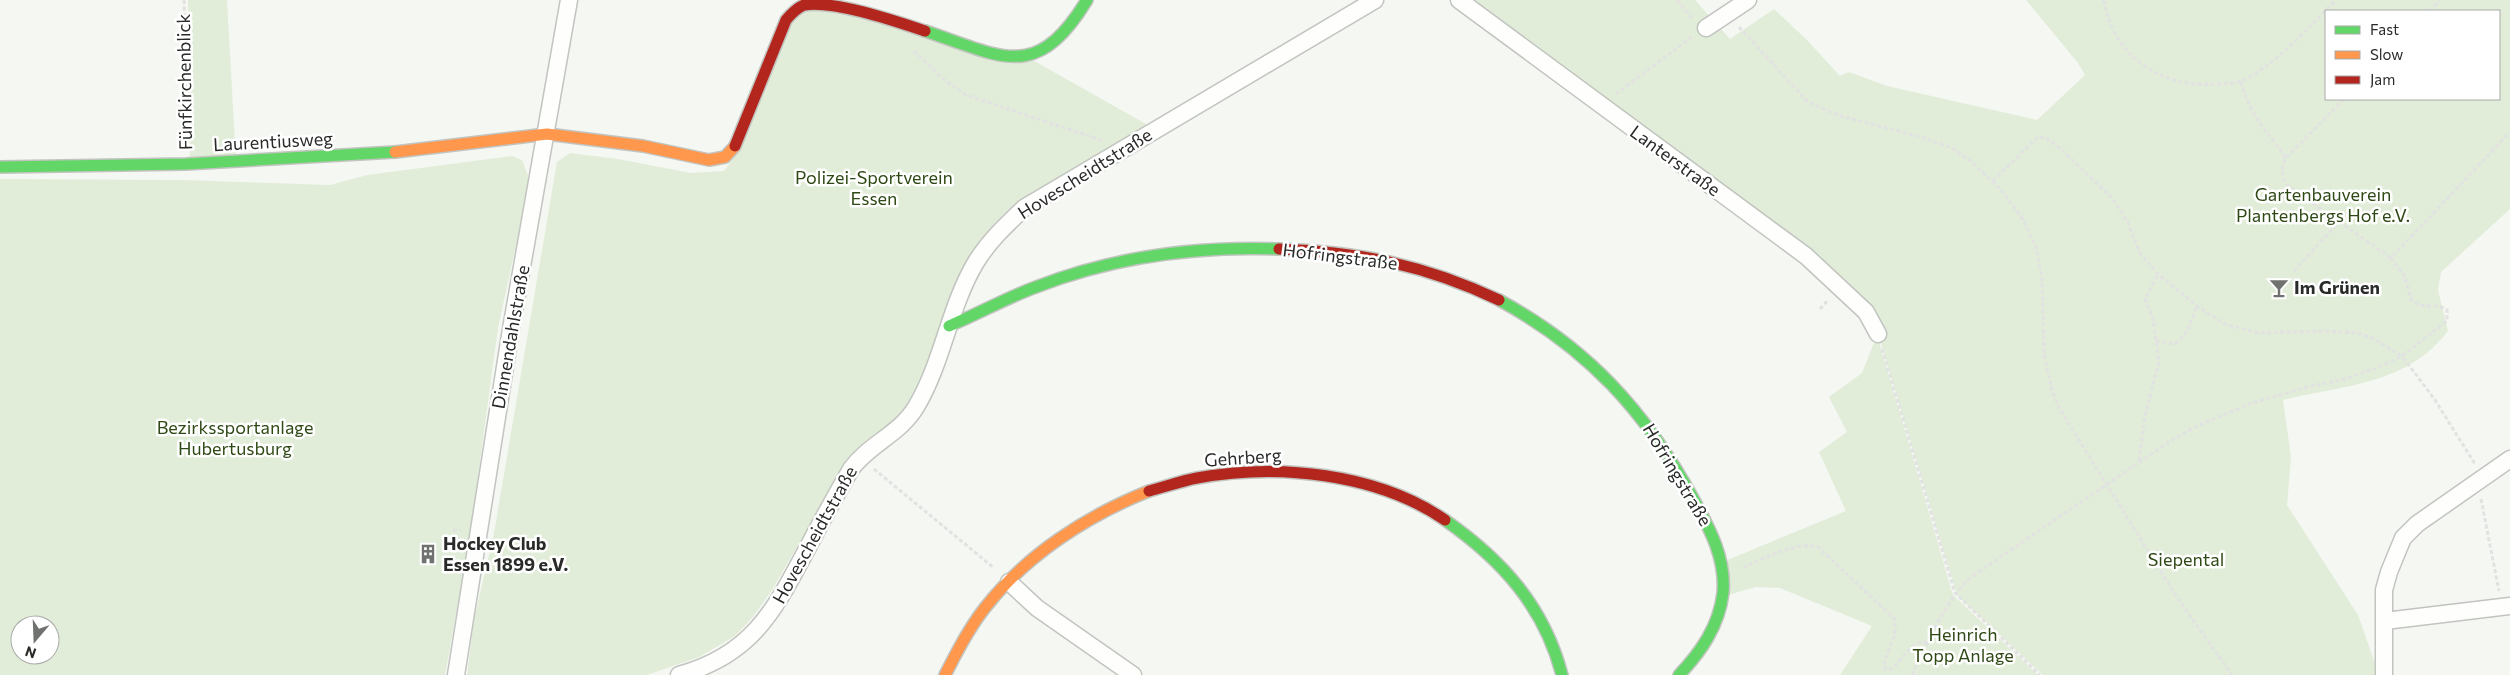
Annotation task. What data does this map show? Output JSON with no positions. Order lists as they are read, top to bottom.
{
  "streets": {
    "street": [
      "Laurentiusweg",
      "Lanterstraße",
      "Hovescheidtstraße",
      "Hofringstraße",
      "Dinnendahlstraße",
      "Gehrberg"
    ],
    "path": ["Fünfkirchenblick"]
  },
  "crossings": [
    ["Fünfkirchenblick", "Laurentiusweg"],
    ["Laurentiusweg", "Dinnendahlstraße"],
    ["Hovescheidtstraße", "Hofringstraße"]
  ],
  "parks": [
    "Polizei-Sportverein Essen",
    "Gartenbauverein Plantenbergs Hof e.V.",
    "Bezirkssportanlage Hubertusburg",
    "Siepental",
    "Heinrich Topp Anlage"
  ],
  "places": {
    "bar": ["Im Grünen"],
    "building": ["Hockey Club Essen 1899 e.V."]
  },
  "legend": ["Fast", "Slow", "Jam"],
  "north": "bottom"
}
